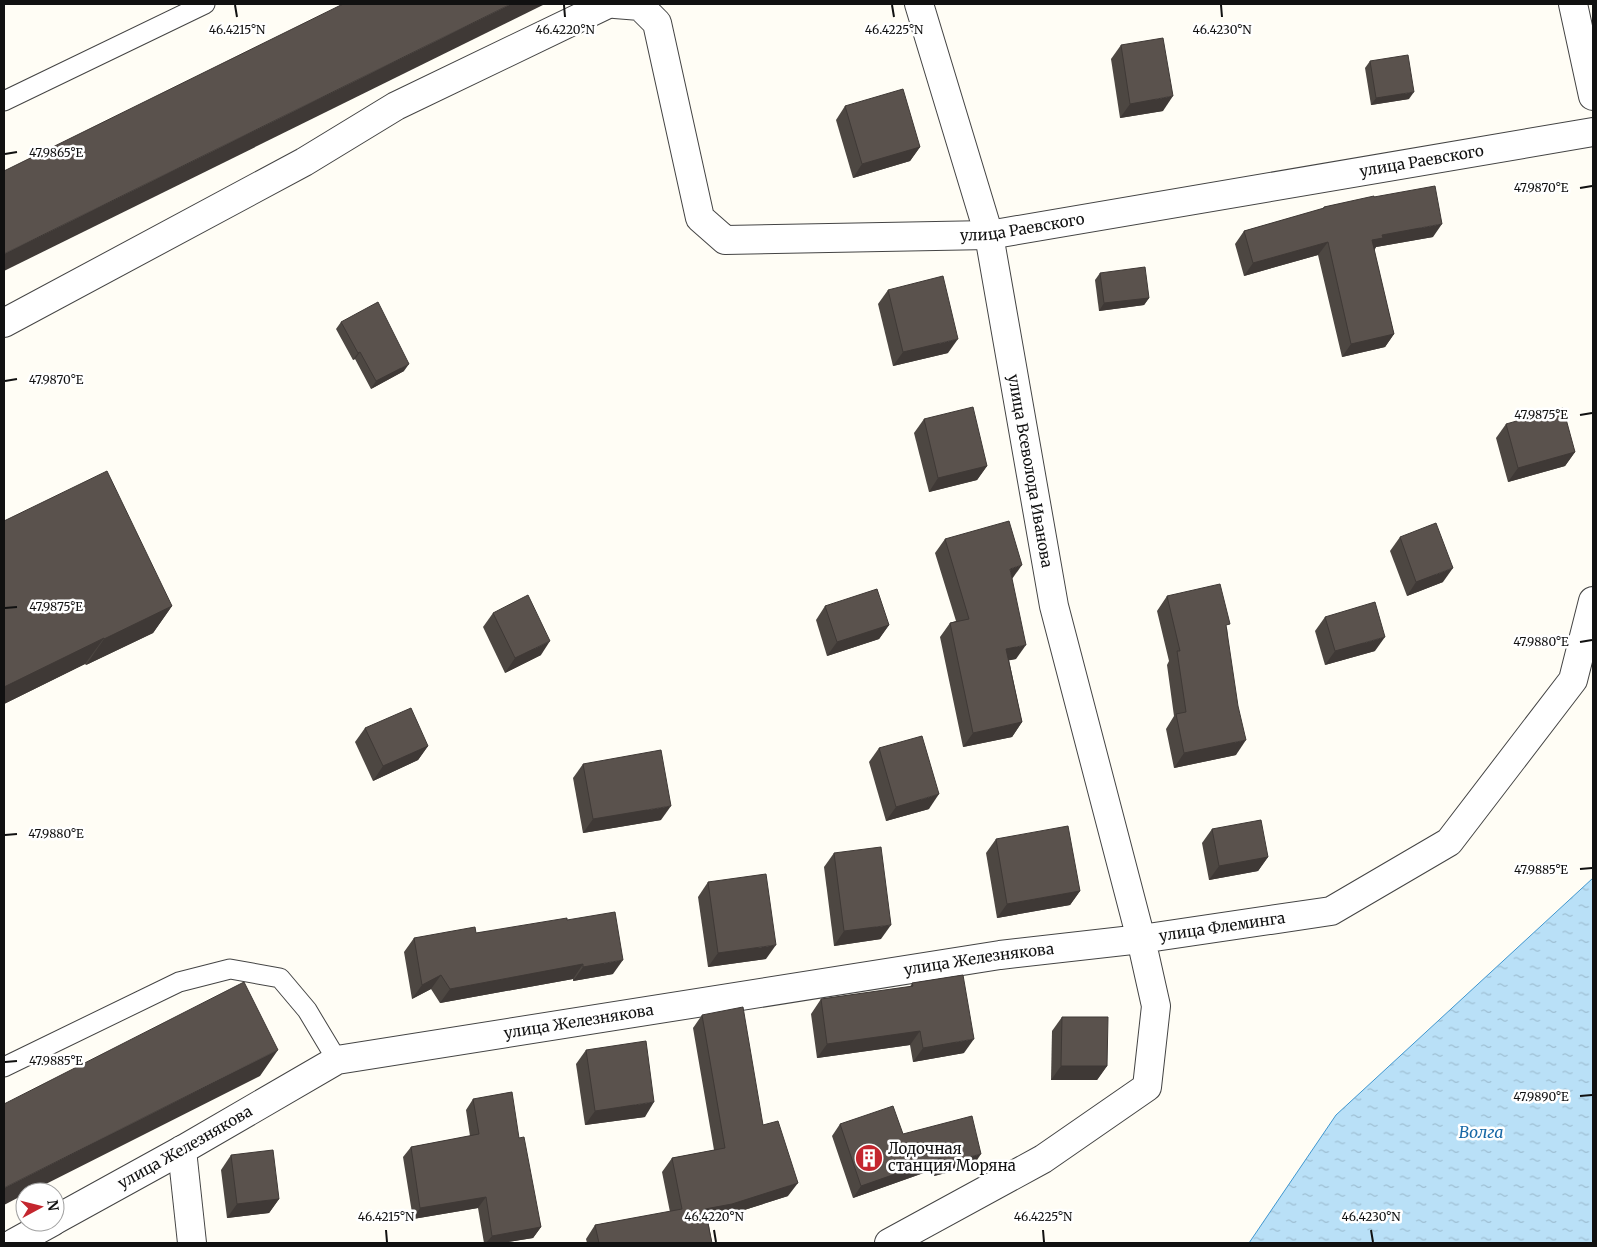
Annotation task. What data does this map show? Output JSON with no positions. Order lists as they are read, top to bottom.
{
  "streets": {
    "street": [
      "улица Раевского",
      "улица Всеволода Иванова",
      "улица Флеминга",
      "улица Железнякова"
    ]
  },
  "crossings": [
    ["улица Раевского", "улица Всеволода Иванова"],
    ["улица Всеволода Иванова", "улица Флеминга"],
    ["улица Всеволода Иванова", "улица Железнякова"],
    ["улица Флеминга", "улица Железнякова"]
  ],
  "water": ["Волга"],
  "places": {
    "building": ["Лодочная станция Моряна"]
  },
  "north": "right",
  "coordinates": [
    "46.4215°N",
    "46.4220°N",
    "46.4225°N",
    "46.4230°N",
    "47.9865°E",
    "47.9870°E",
    "47.9875°E",
    "47.9880°E",
    "47.9885°E",
    "47.9890°E"
  ]
}
